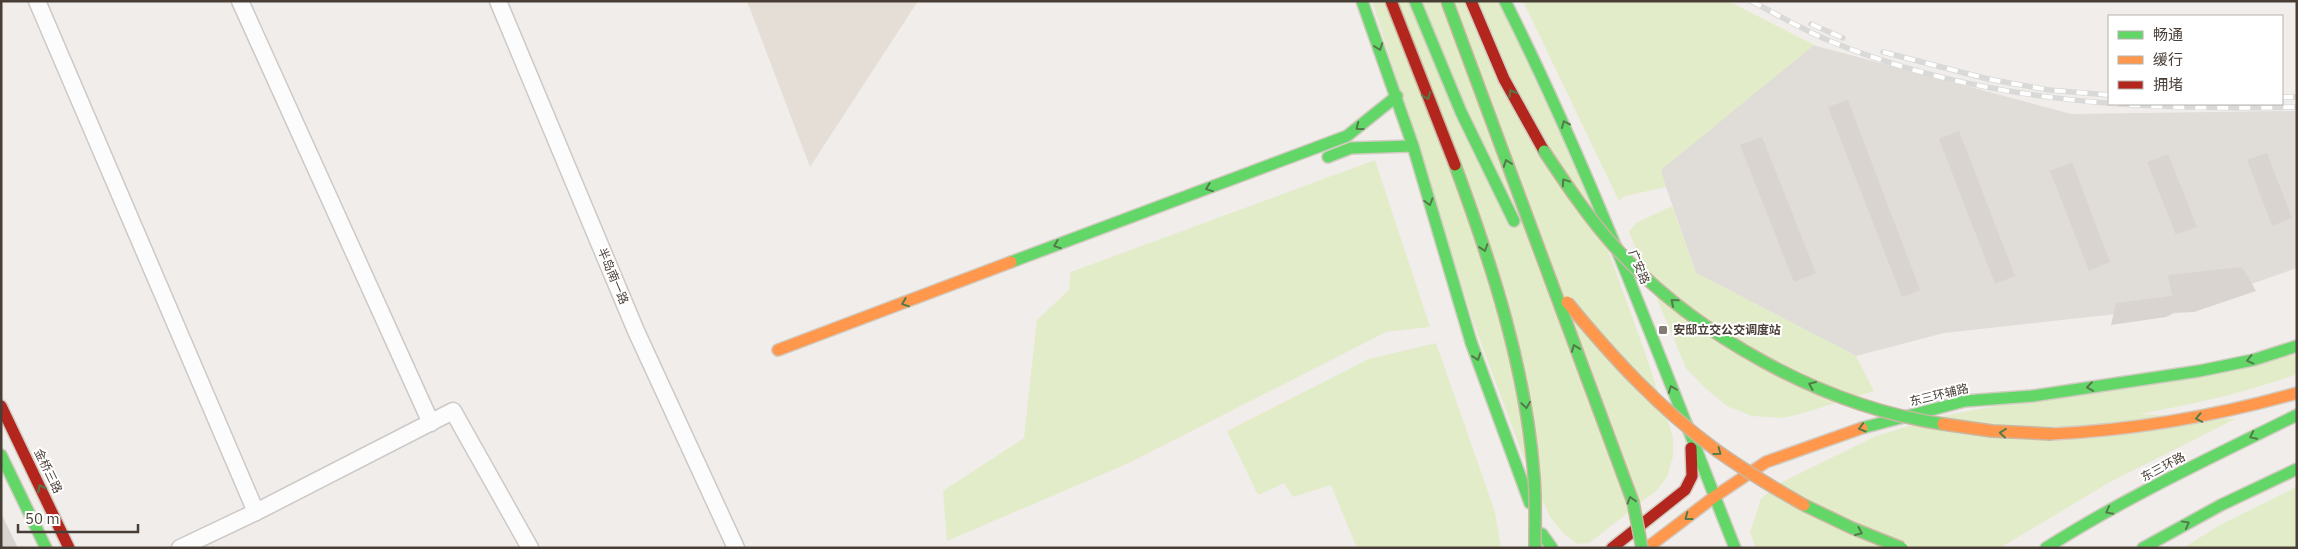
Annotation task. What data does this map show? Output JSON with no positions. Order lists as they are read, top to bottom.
{
  "streets": {
    "main road": [
      "广安路",
      "东三环辅路",
      "东三环路",
      "金桥三路"
    ],
    "street": ["半岛南一路"]
  },
  "crossings": [
    ["广安路", "东三环辅路"]
  ],
  "one_way": ["东三环辅路"],
  "places": {
    "transit": ["安邸立交公交调度站"]
  },
  "legend": ["畅通", "缓行", "拥堵"],
  "scale_bar": "50 m"
}
